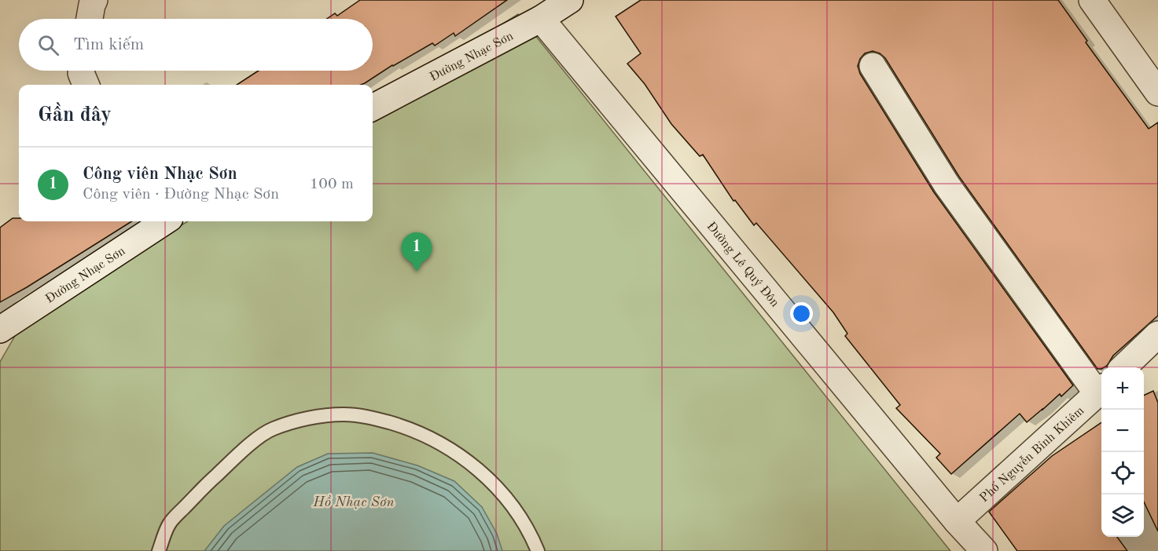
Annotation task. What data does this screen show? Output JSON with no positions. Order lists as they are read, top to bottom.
{
  "streets": {
    "street": ["Đường Nhạc Sơn", "Đường Lê Quý Đôn", "Phố Nguyễn Bỉnh Khiêm"]
  },
  "crossings": [
    ["Đường Nhạc Sơn", "Đường Lê Quý Đôn"],
    ["Đường Lê Quý Đôn", "Phố Nguyễn Bỉnh Khiêm"]
  ],
  "water": ["Hồ Nhạc Sơn"],
  "page": {
    "search": "Tìm kiếm",
    "heading": "Gần đây",
    "list": [
      {
        "mark": "1",
        "name": "Công viên Nhạc Sơn",
        "note": "Công viên · Đường Nhạc Sơn",
        "value": "100 m"
      }
    ],
    "pins": "1",
    "map_buttons": ["+", "−"]
  }
}
